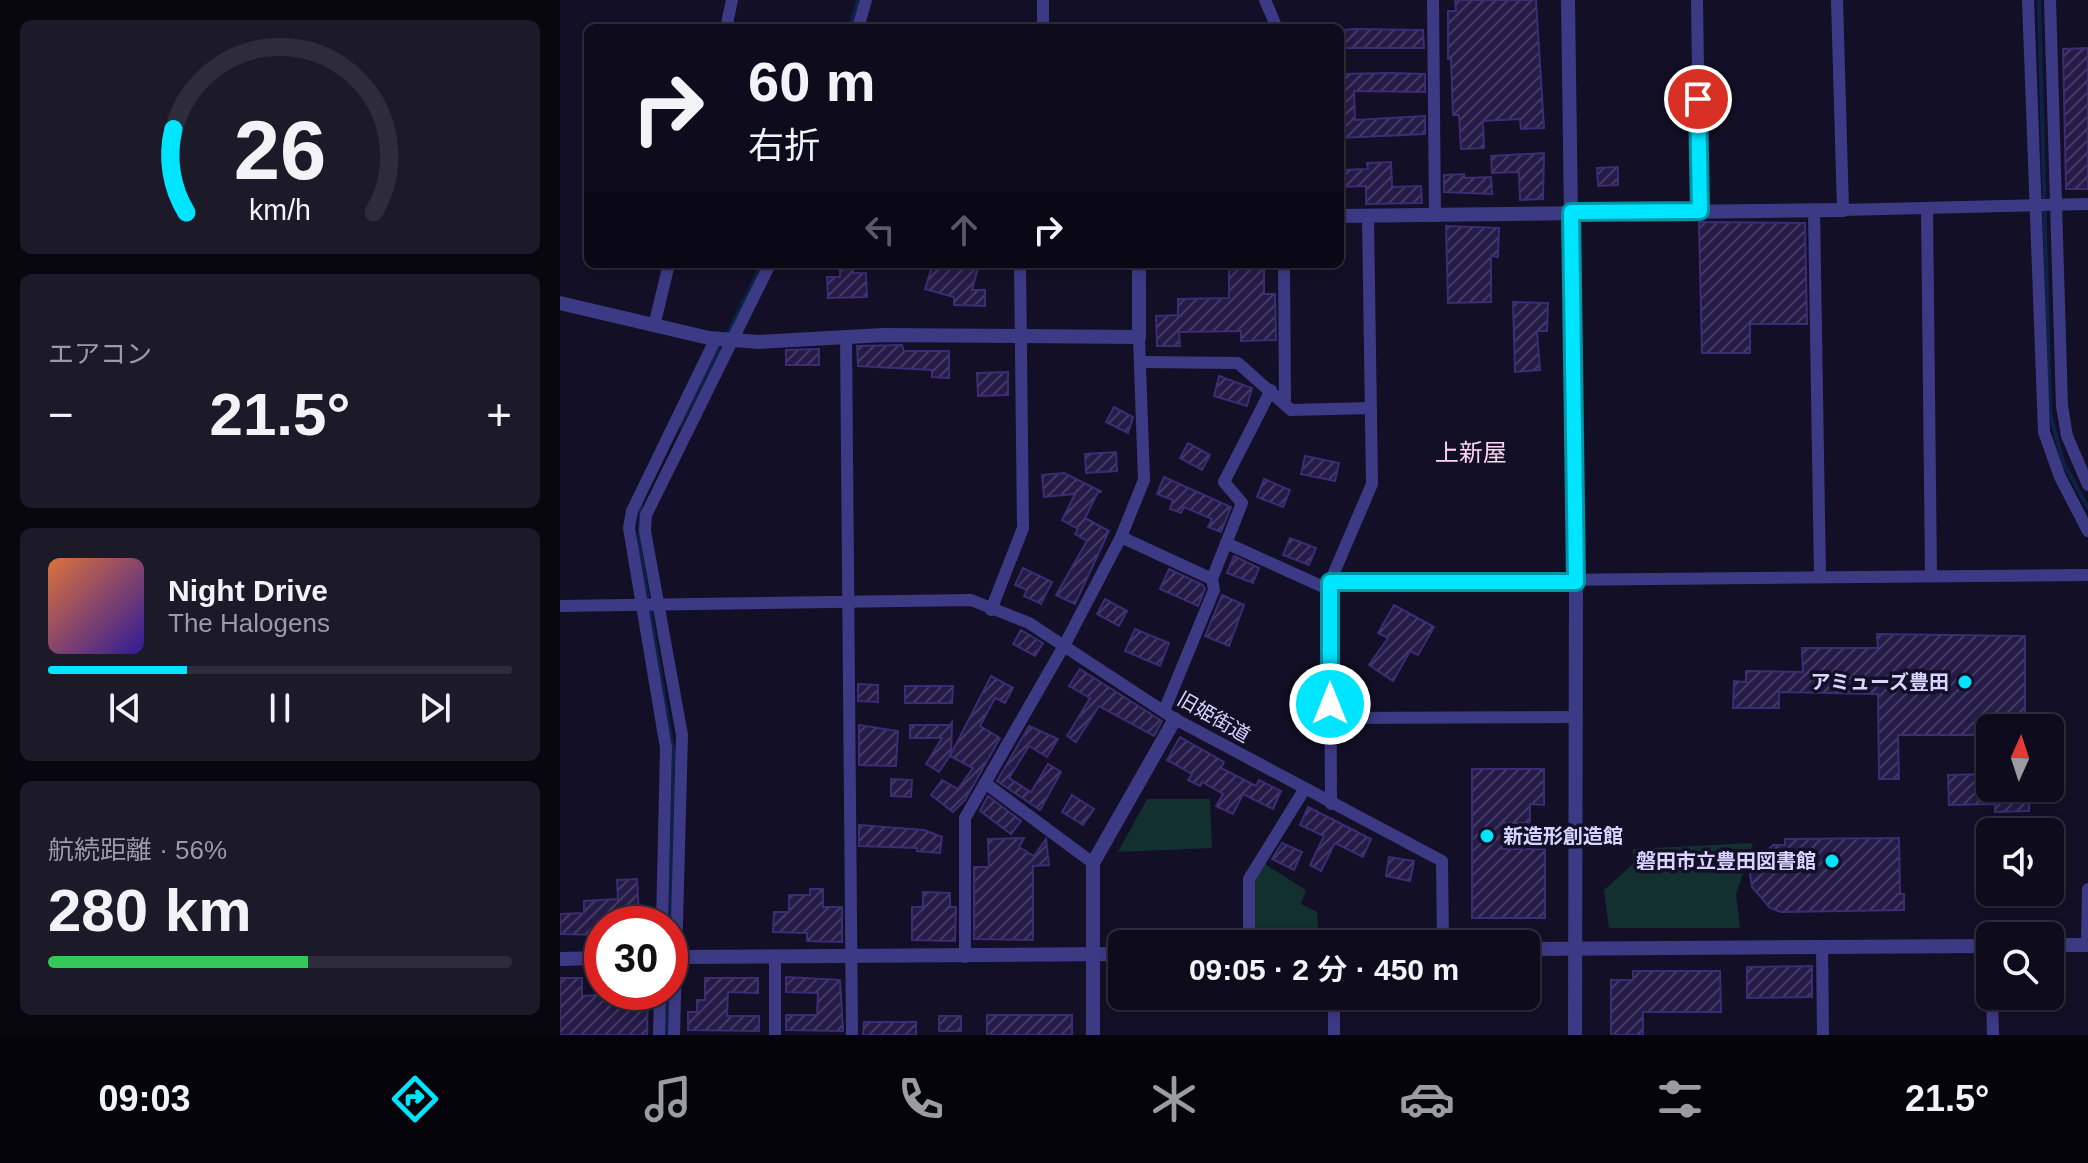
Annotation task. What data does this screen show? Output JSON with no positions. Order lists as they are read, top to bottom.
{
  "streets": {
    "street": ["旧姫街道"]
  },
  "districts": ["上新屋"],
  "places": ["アミューズ豊田", "新造形創造館", "磐田市立豊田図書館"],
  "north": "top",
  "page": {
    "turn": ["60 m", "右折"],
    "tile": [
      "エアコン",
      ["航続距離 · 56%", "280 km"]
    ],
    "heat": ["−", "21.5°", "+"],
    "song": ["Night Drive", "The Halogens"],
    "limit": "30",
    "trip": "09:05 · 2 分 · 450 m",
    "tabs": ["09:03", "21.5°"],
    "gauge": ["26", "km/h"]
  }
}
